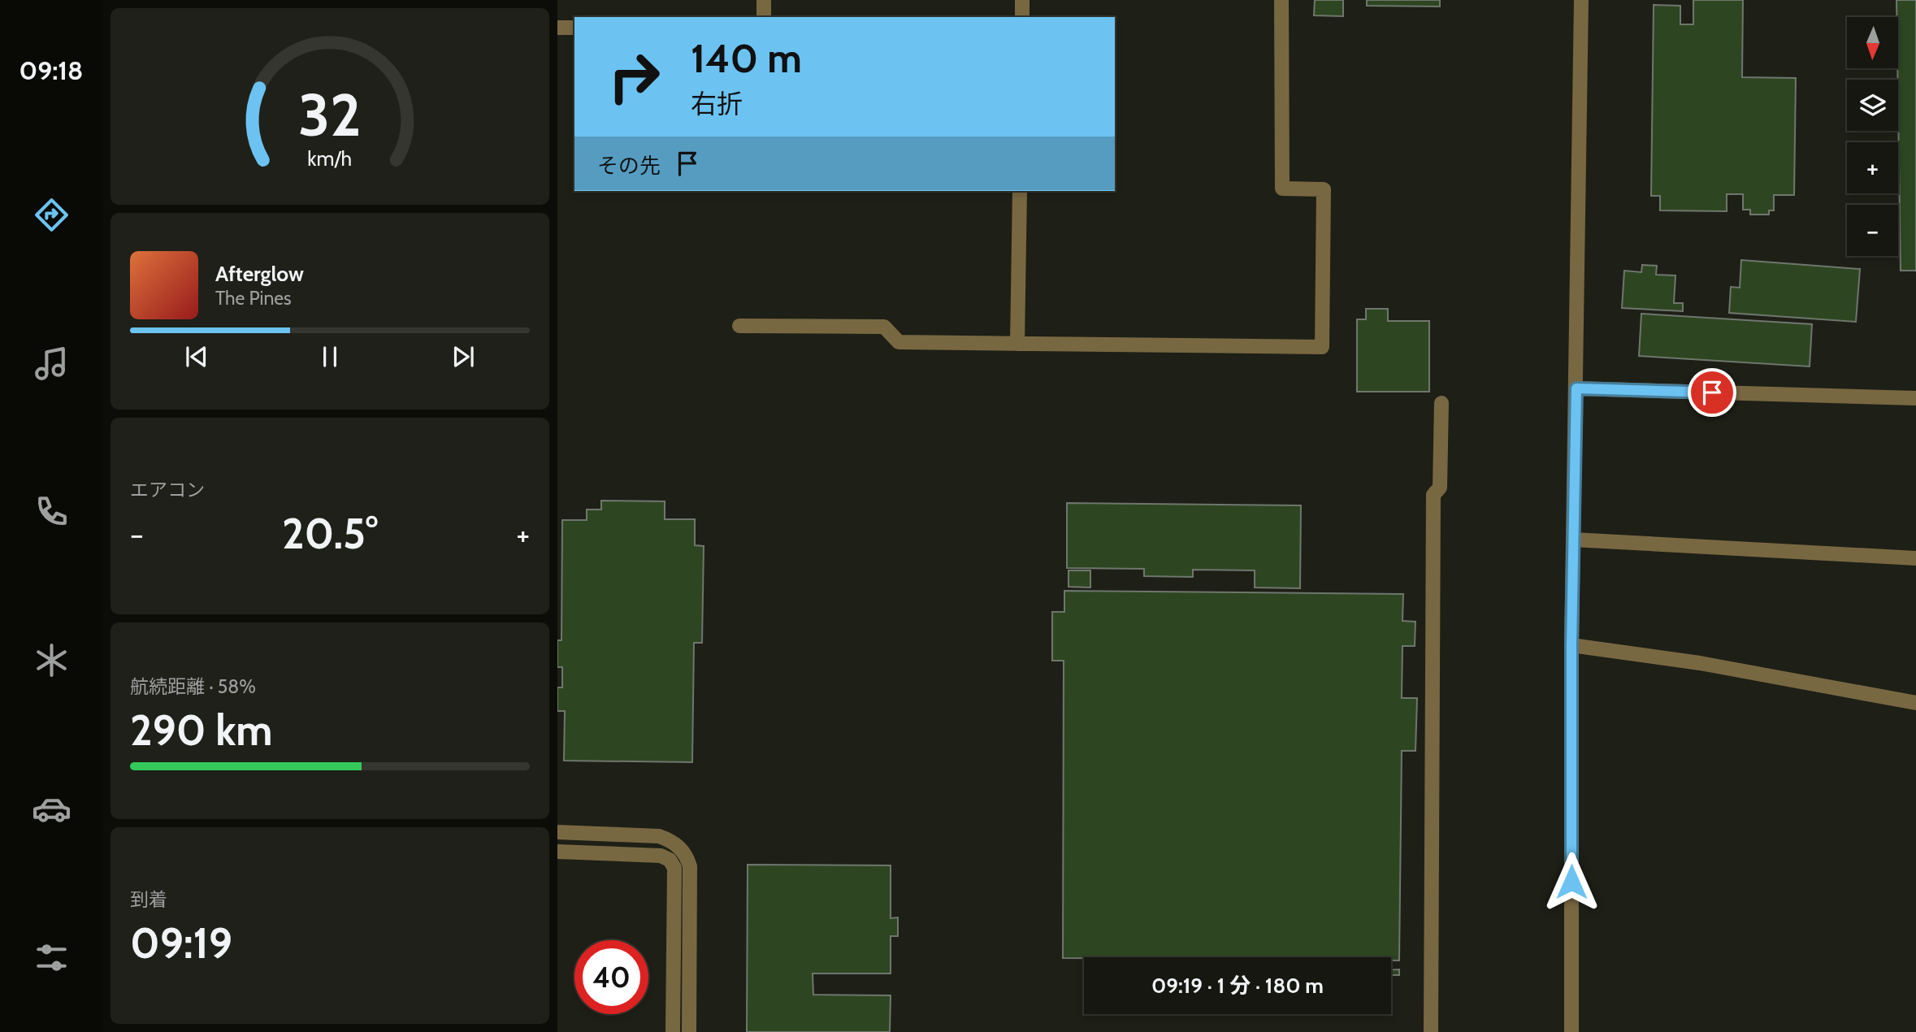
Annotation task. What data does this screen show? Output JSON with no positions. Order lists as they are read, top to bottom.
{
  "north": "bottom",
  "page": {
    "tabs": "09:18",
    "map_buttons": ["+", "−"],
    "turn": ["140 m", "右折"],
    "then": "その先",
    "song": ["Afterglow", "The Pines"],
    "tile": [
      "エアコン",
      ["航続距離 · 58%", "290 km"],
      ["到着", "09:19"]
    ],
    "heat": ["−", "20.5°", "+"],
    "limit": "40",
    "trip": "09:19 · 1 分 · 180 m",
    "gauge": ["32", "km/h"]
  }
}
